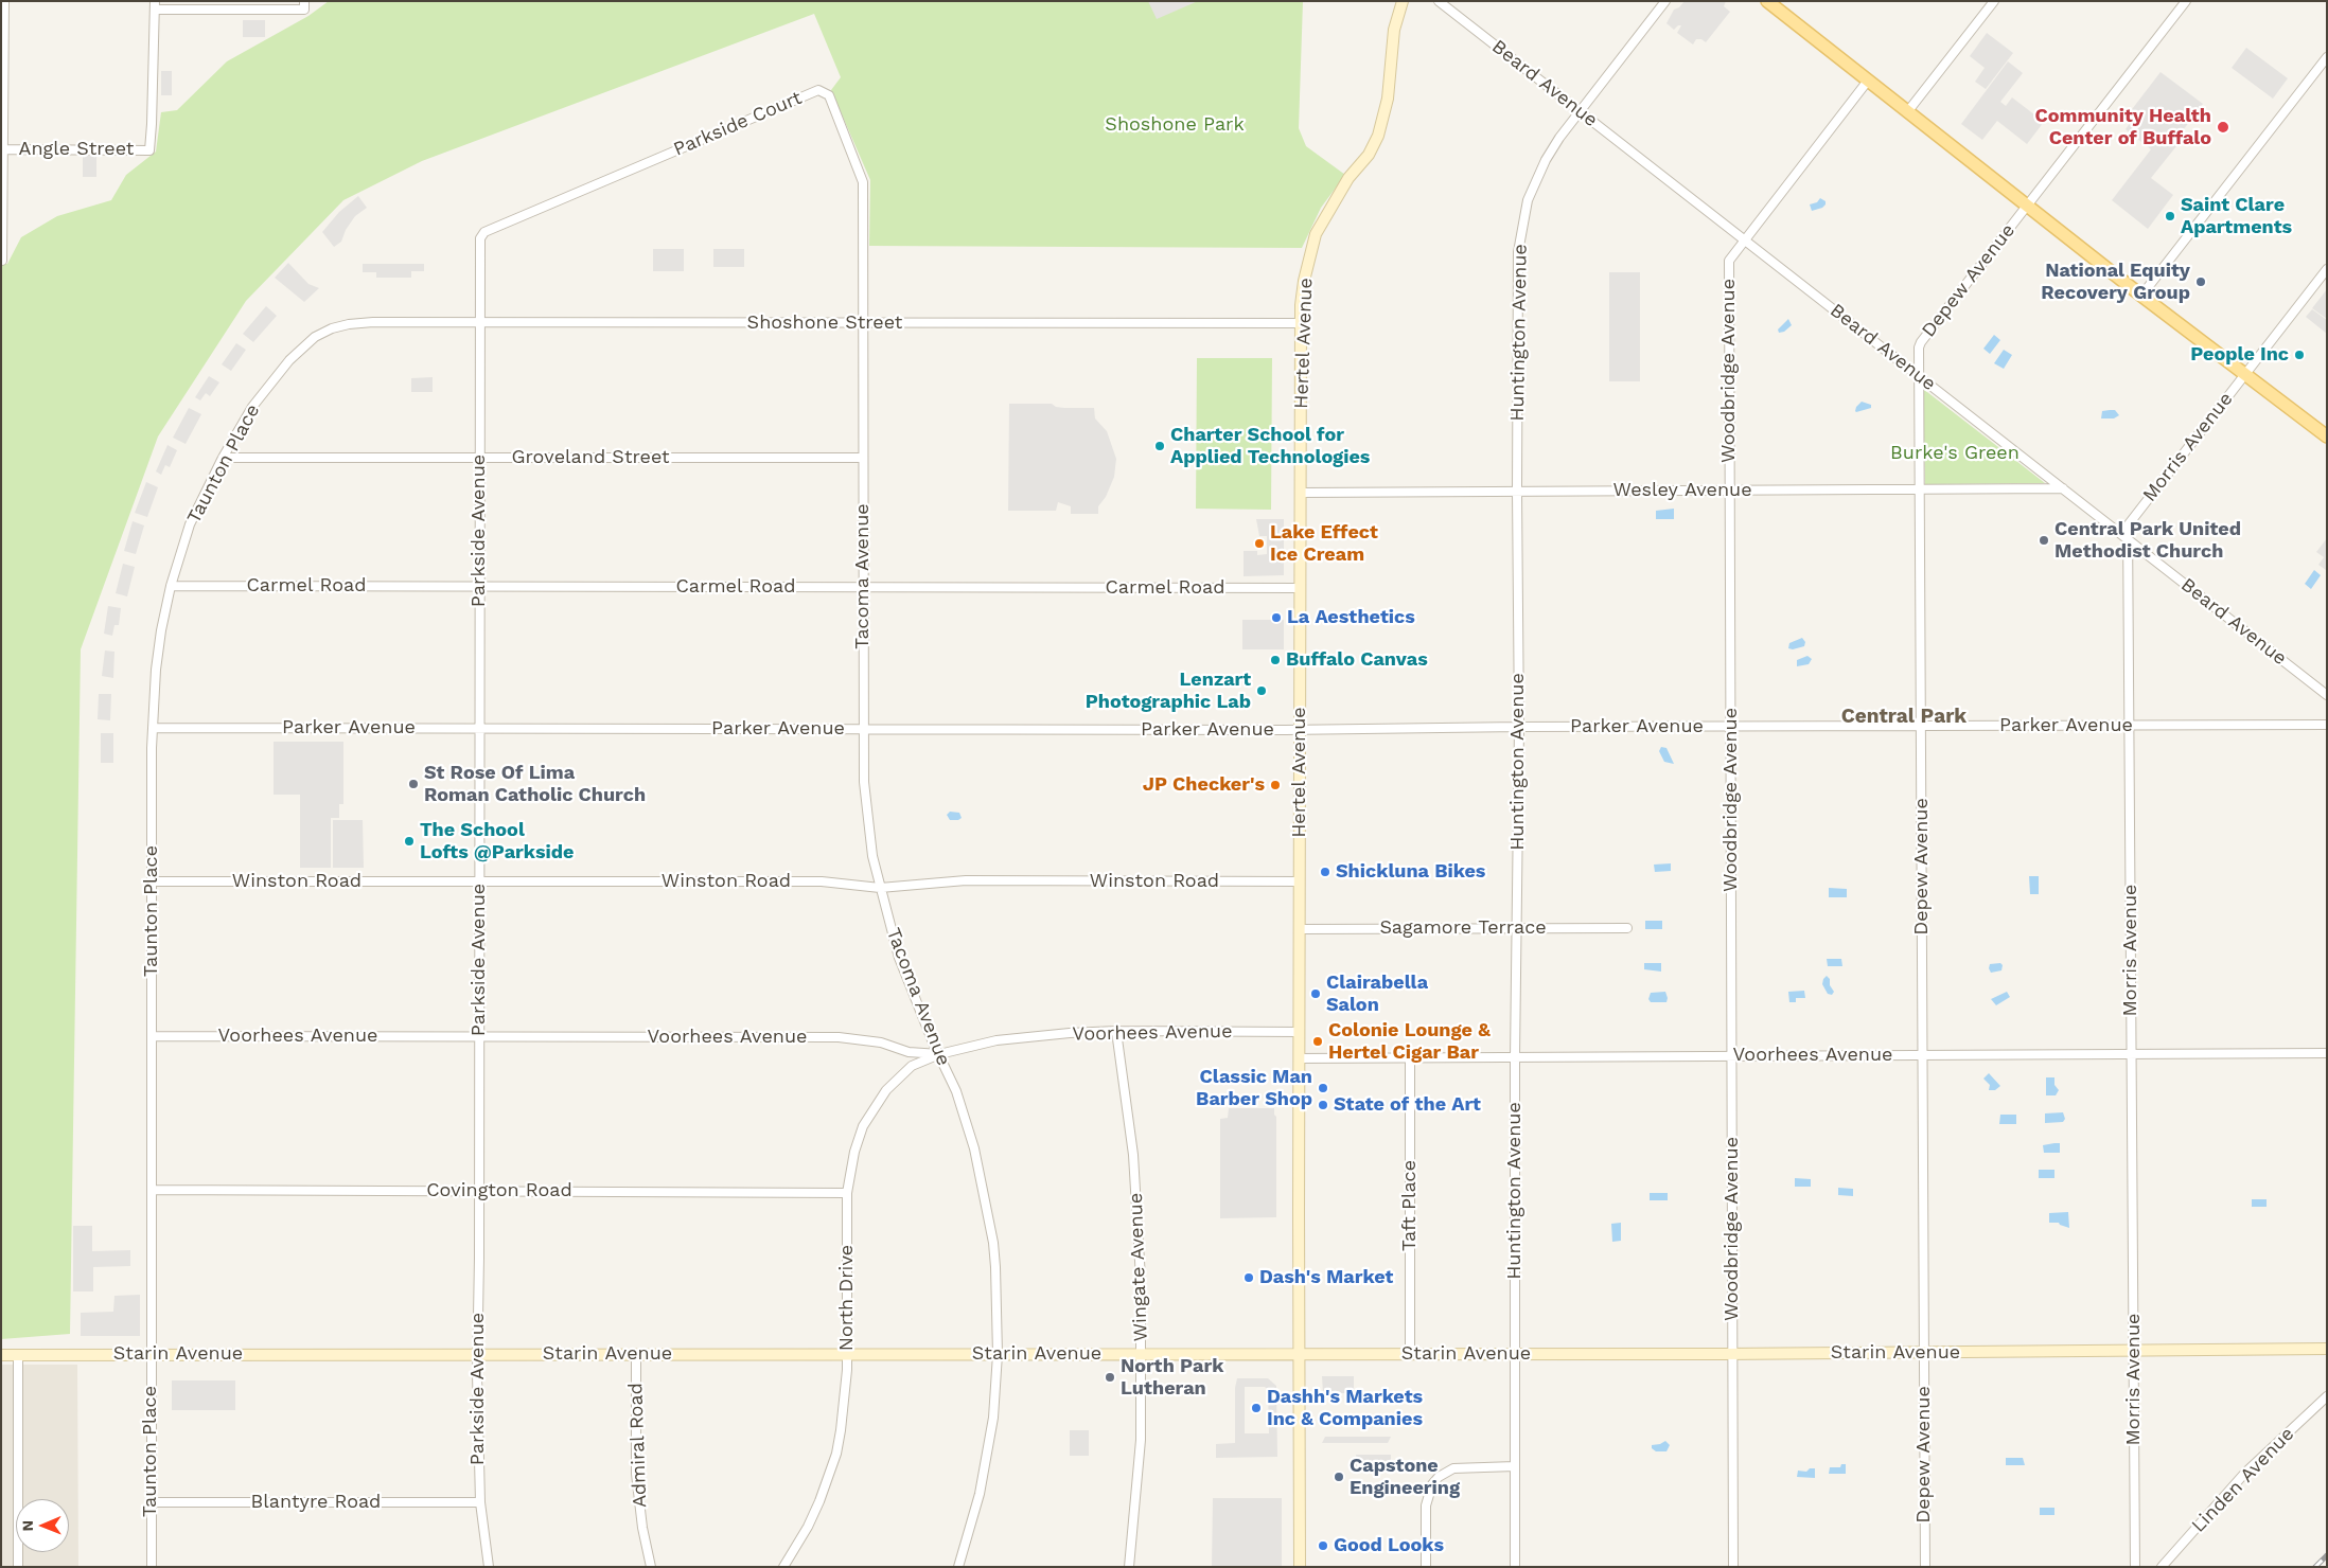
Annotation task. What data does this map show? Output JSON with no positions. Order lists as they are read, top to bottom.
{
  "streets": {
    "street": [
      "Beard Avenue",
      "Parkside Court",
      "Angle Street",
      "Depew Avenue",
      "Shoshone Street",
      "Huntington Avenue",
      "Hertel Avenue",
      "Woodbridge Avenue",
      "Morris Avenue",
      "Groveland Street",
      "Taunton Place",
      "Wesley Avenue",
      "Parkside Avenue",
      "Tacoma Avenue",
      "Carmel Road",
      "Parker Avenue",
      "Winston Road",
      "Sagamore Terrace",
      "Voorhees Avenue",
      "Covington Road",
      "Taft Place",
      "Wingate Avenue",
      "North Drive",
      "Starin Avenue",
      "Admiral Road",
      "Linden Avenue",
      "Blantyre Road"
    ]
  },
  "crossings": [
    ["Beard Avenue", "Depew Avenue"],
    ["Beard Avenue", "Huntington Avenue"],
    ["Beard Avenue", "Woodbridge Avenue"],
    ["Beard Avenue", "Morris Avenue"],
    ["Beard Avenue", "Wesley Avenue"],
    ["Parkside Court", "Shoshone Street"],
    ["Parkside Court", "Parkside Avenue"],
    ["Parkside Court", "Tacoma Avenue"],
    ["Depew Avenue", "Wesley Avenue"],
    ["Depew Avenue", "Parker Avenue"],
    ["Depew Avenue", "Voorhees Avenue"],
    ["Depew Avenue", "Starin Avenue"],
    ["Shoshone Street", "Hertel Avenue"],
    ["Shoshone Street", "Taunton Place"],
    ["Shoshone Street", "Parkside Avenue"],
    ["Shoshone Street", "Tacoma Avenue"],
    ["Huntington Avenue", "Wesley Avenue"],
    ["Huntington Avenue", "Parker Avenue"],
    ["Huntington Avenue", "Sagamore Terrace"],
    ["Huntington Avenue", "Voorhees Avenue"],
    ["Huntington Avenue", "Starin Avenue"],
    ["Hertel Avenue", "Wesley Avenue"],
    ["Hertel Avenue", "Carmel Road"],
    ["Hertel Avenue", "Parker Avenue"],
    ["Hertel Avenue", "Winston Road"],
    ["Hertel Avenue", "Sagamore Terrace"],
    ["Hertel Avenue", "Voorhees Avenue"],
    ["Hertel Avenue", "Starin Avenue"],
    ["Woodbridge Avenue", "Wesley Avenue"],
    ["Woodbridge Avenue", "Parker Avenue"],
    ["Woodbridge Avenue", "Voorhees Avenue"],
    ["Woodbridge Avenue", "Starin Avenue"],
    ["Morris Avenue", "Parker Avenue"],
    ["Morris Avenue", "Voorhees Avenue"],
    ["Morris Avenue", "Starin Avenue"],
    ["Groveland Street", "Taunton Place"],
    ["Groveland Street", "Parkside Avenue"],
    ["Groveland Street", "Tacoma Avenue"],
    ["Taunton Place", "Carmel Road"],
    ["Taunton Place", "Parker Avenue"],
    ["Taunton Place", "Winston Road"],
    ["Taunton Place", "Voorhees Avenue"],
    ["Taunton Place", "Covington Road"],
    ["Taunton Place", "Starin Avenue"],
    ["Taunton Place", "Blantyre Road"],
    ["Parkside Avenue", "Carmel Road"],
    ["Parkside Avenue", "Parker Avenue"],
    ["Parkside Avenue", "Winston Road"],
    ["Parkside Avenue", "Voorhees Avenue"],
    ["Parkside Avenue", "Covington Road"],
    ["Parkside Avenue", "Starin Avenue"],
    ["Parkside Avenue", "Blantyre Road"],
    ["Tacoma Avenue", "Carmel Road"],
    ["Tacoma Avenue", "Parker Avenue"],
    ["Tacoma Avenue", "Winston Road"],
    ["Tacoma Avenue", "Voorhees Avenue"],
    ["Tacoma Avenue", "North Drive"],
    ["Tacoma Avenue", "Starin Avenue"],
    ["Voorhees Avenue", "Taft Place"],
    ["Voorhees Avenue", "Wingate Avenue"],
    ["Voorhees Avenue", "North Drive"],
    ["Covington Road", "North Drive"],
    ["Taft Place", "Starin Avenue"],
    ["Wingate Avenue", "Starin Avenue"],
    ["North Drive", "Starin Avenue"],
    ["Starin Avenue", "Admiral Road"]
  ],
  "districts": ["Central Park"],
  "parks": ["Shoshone Park", "Burke's Green"],
  "places": [
    "Community Health Center of Buffalo",
    "Saint Clare Apartments",
    "National Equity Recovery Group",
    "People Inc",
    "Charter School for Applied Technologies",
    "Central Park United Methodist Church",
    "Lake Effect Ice Cream",
    "La Aesthetics",
    "Buffalo Canvas",
    "Lenzart Photographic Lab",
    "St Rose Of Lima Roman Catholic Church",
    "JP Checker's",
    "The School Lofts @Parkside",
    "Shickluna Bikes",
    "Clairabella Salon",
    "Colonie Lounge & Hertel Cigar Bar",
    "Classic Man Barber Shop",
    "State of the Art",
    "Dash's Market",
    "North Park Lutheran",
    "Dashh's Markets Inc & Companies",
    "Capstone Engineering",
    "Good Looks"
  ],
  "north": "left"
}
